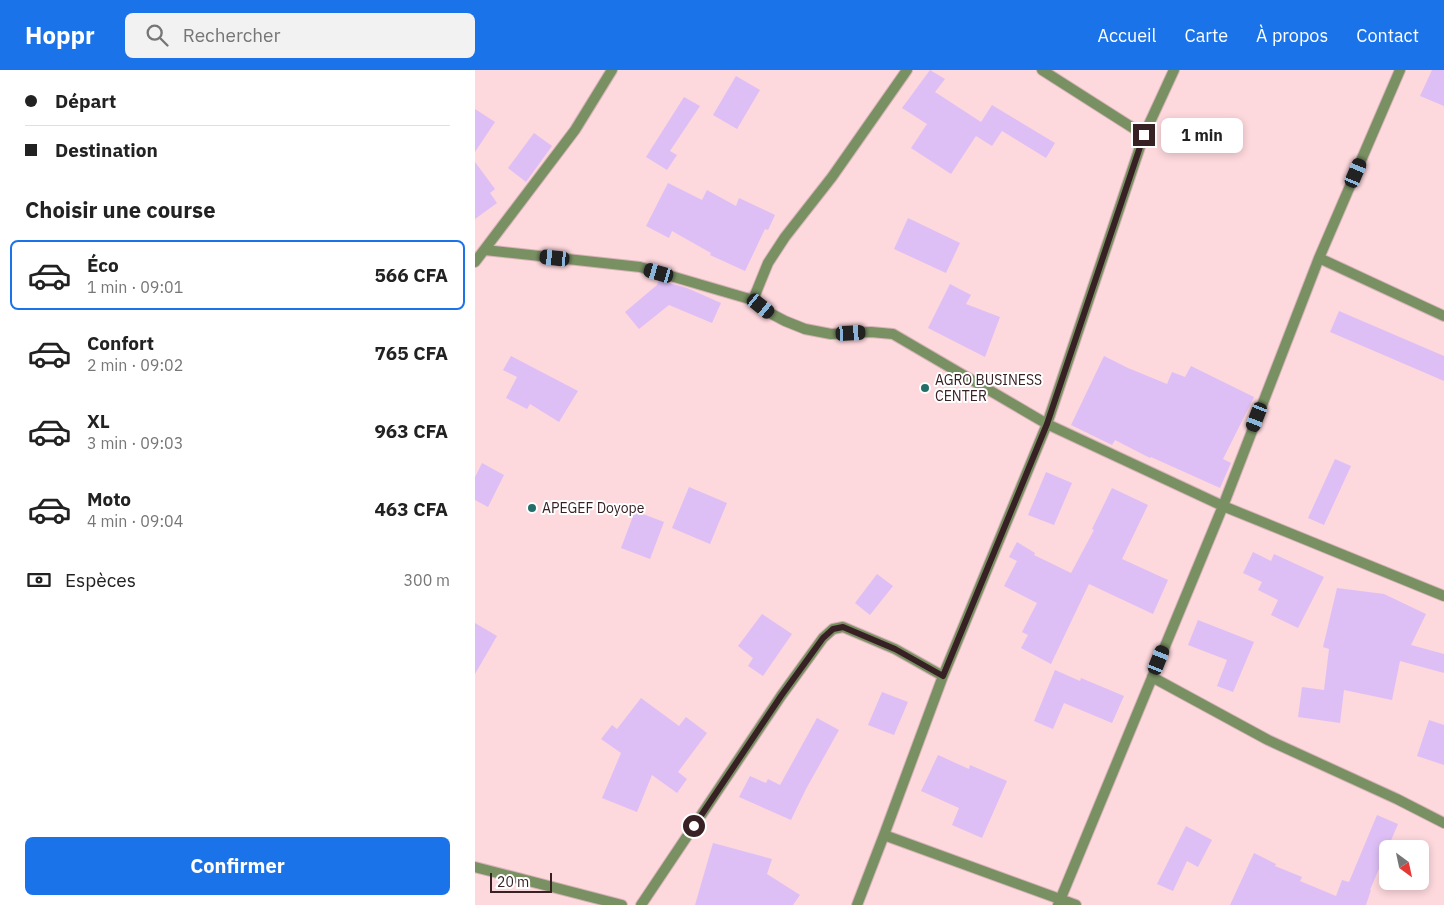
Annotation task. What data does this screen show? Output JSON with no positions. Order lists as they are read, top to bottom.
{
  "places": ["AGRO BUSINESS CENTER", "APEGEF Doyope"],
  "scale_bar": "20 m",
  "north": "bottom right",
  "page": {
    "header": "Hoppr",
    "search": "Rechercher",
    "nav": [
      "Accueil",
      "Carte",
      "À propos",
      "Contact"
    ],
    "banner": ["Départ", "Destination"],
    "bubble": "1 min",
    "heading": "Choisir une course",
    "list": [
      {
        "name": "Éco",
        "note": "1 min · 09:01",
        "value": "566 CFA"
      },
      {
        "name": "Confort",
        "note": "2 min · 09:02",
        "value": "765 CFA"
      },
      {
        "name": "XL",
        "note": "3 min · 09:03",
        "value": "963 CFA"
      },
      {
        "name": "Moto",
        "note": "4 min · 09:04",
        "value": "463 CFA"
      }
    ],
    "pay": ["Espèces", "300 m"],
    "buttons": "Confirmer",
    "scale": "20 m"
  }
}
